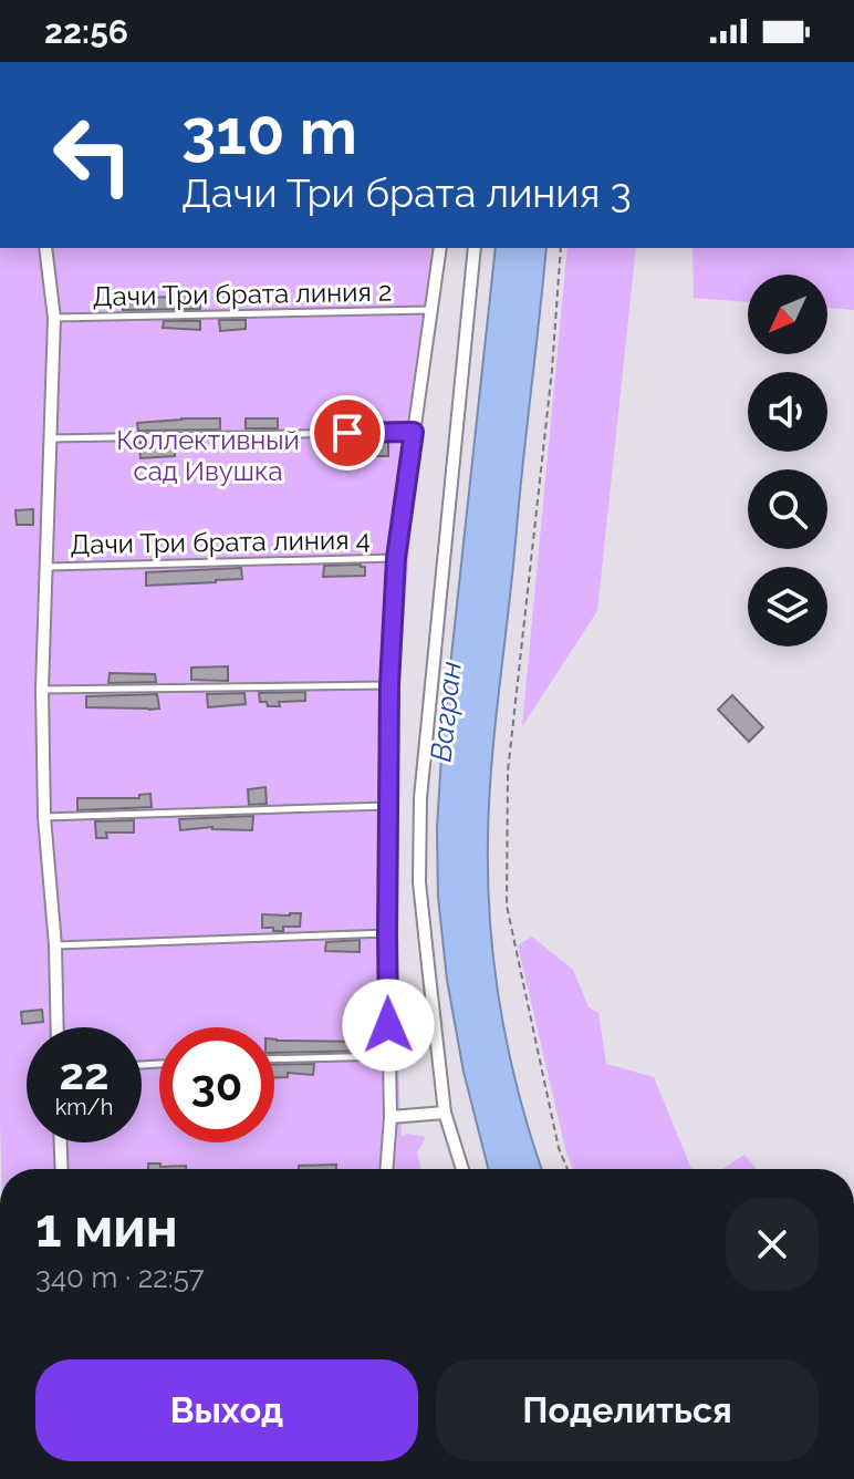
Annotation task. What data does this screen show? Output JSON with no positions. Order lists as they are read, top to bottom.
{
  "streets": {
    "lane": ["Дачи Три брата линия 2", "Дачи Три брата линия 4"]
  },
  "water": ["Вагран"],
  "parks": ["Коллективный сад Ивушка"],
  "north": "bottom left",
  "page": {
    "status": "22:56",
    "turn": ["310 m", "Дачи Три брата линия 3"],
    "speed": "22 km/h",
    "limit": "30",
    "heading": ["1 мин", "340 m · 22:57"],
    "buttons": ["Выход", "Поделиться"]
  }
}
